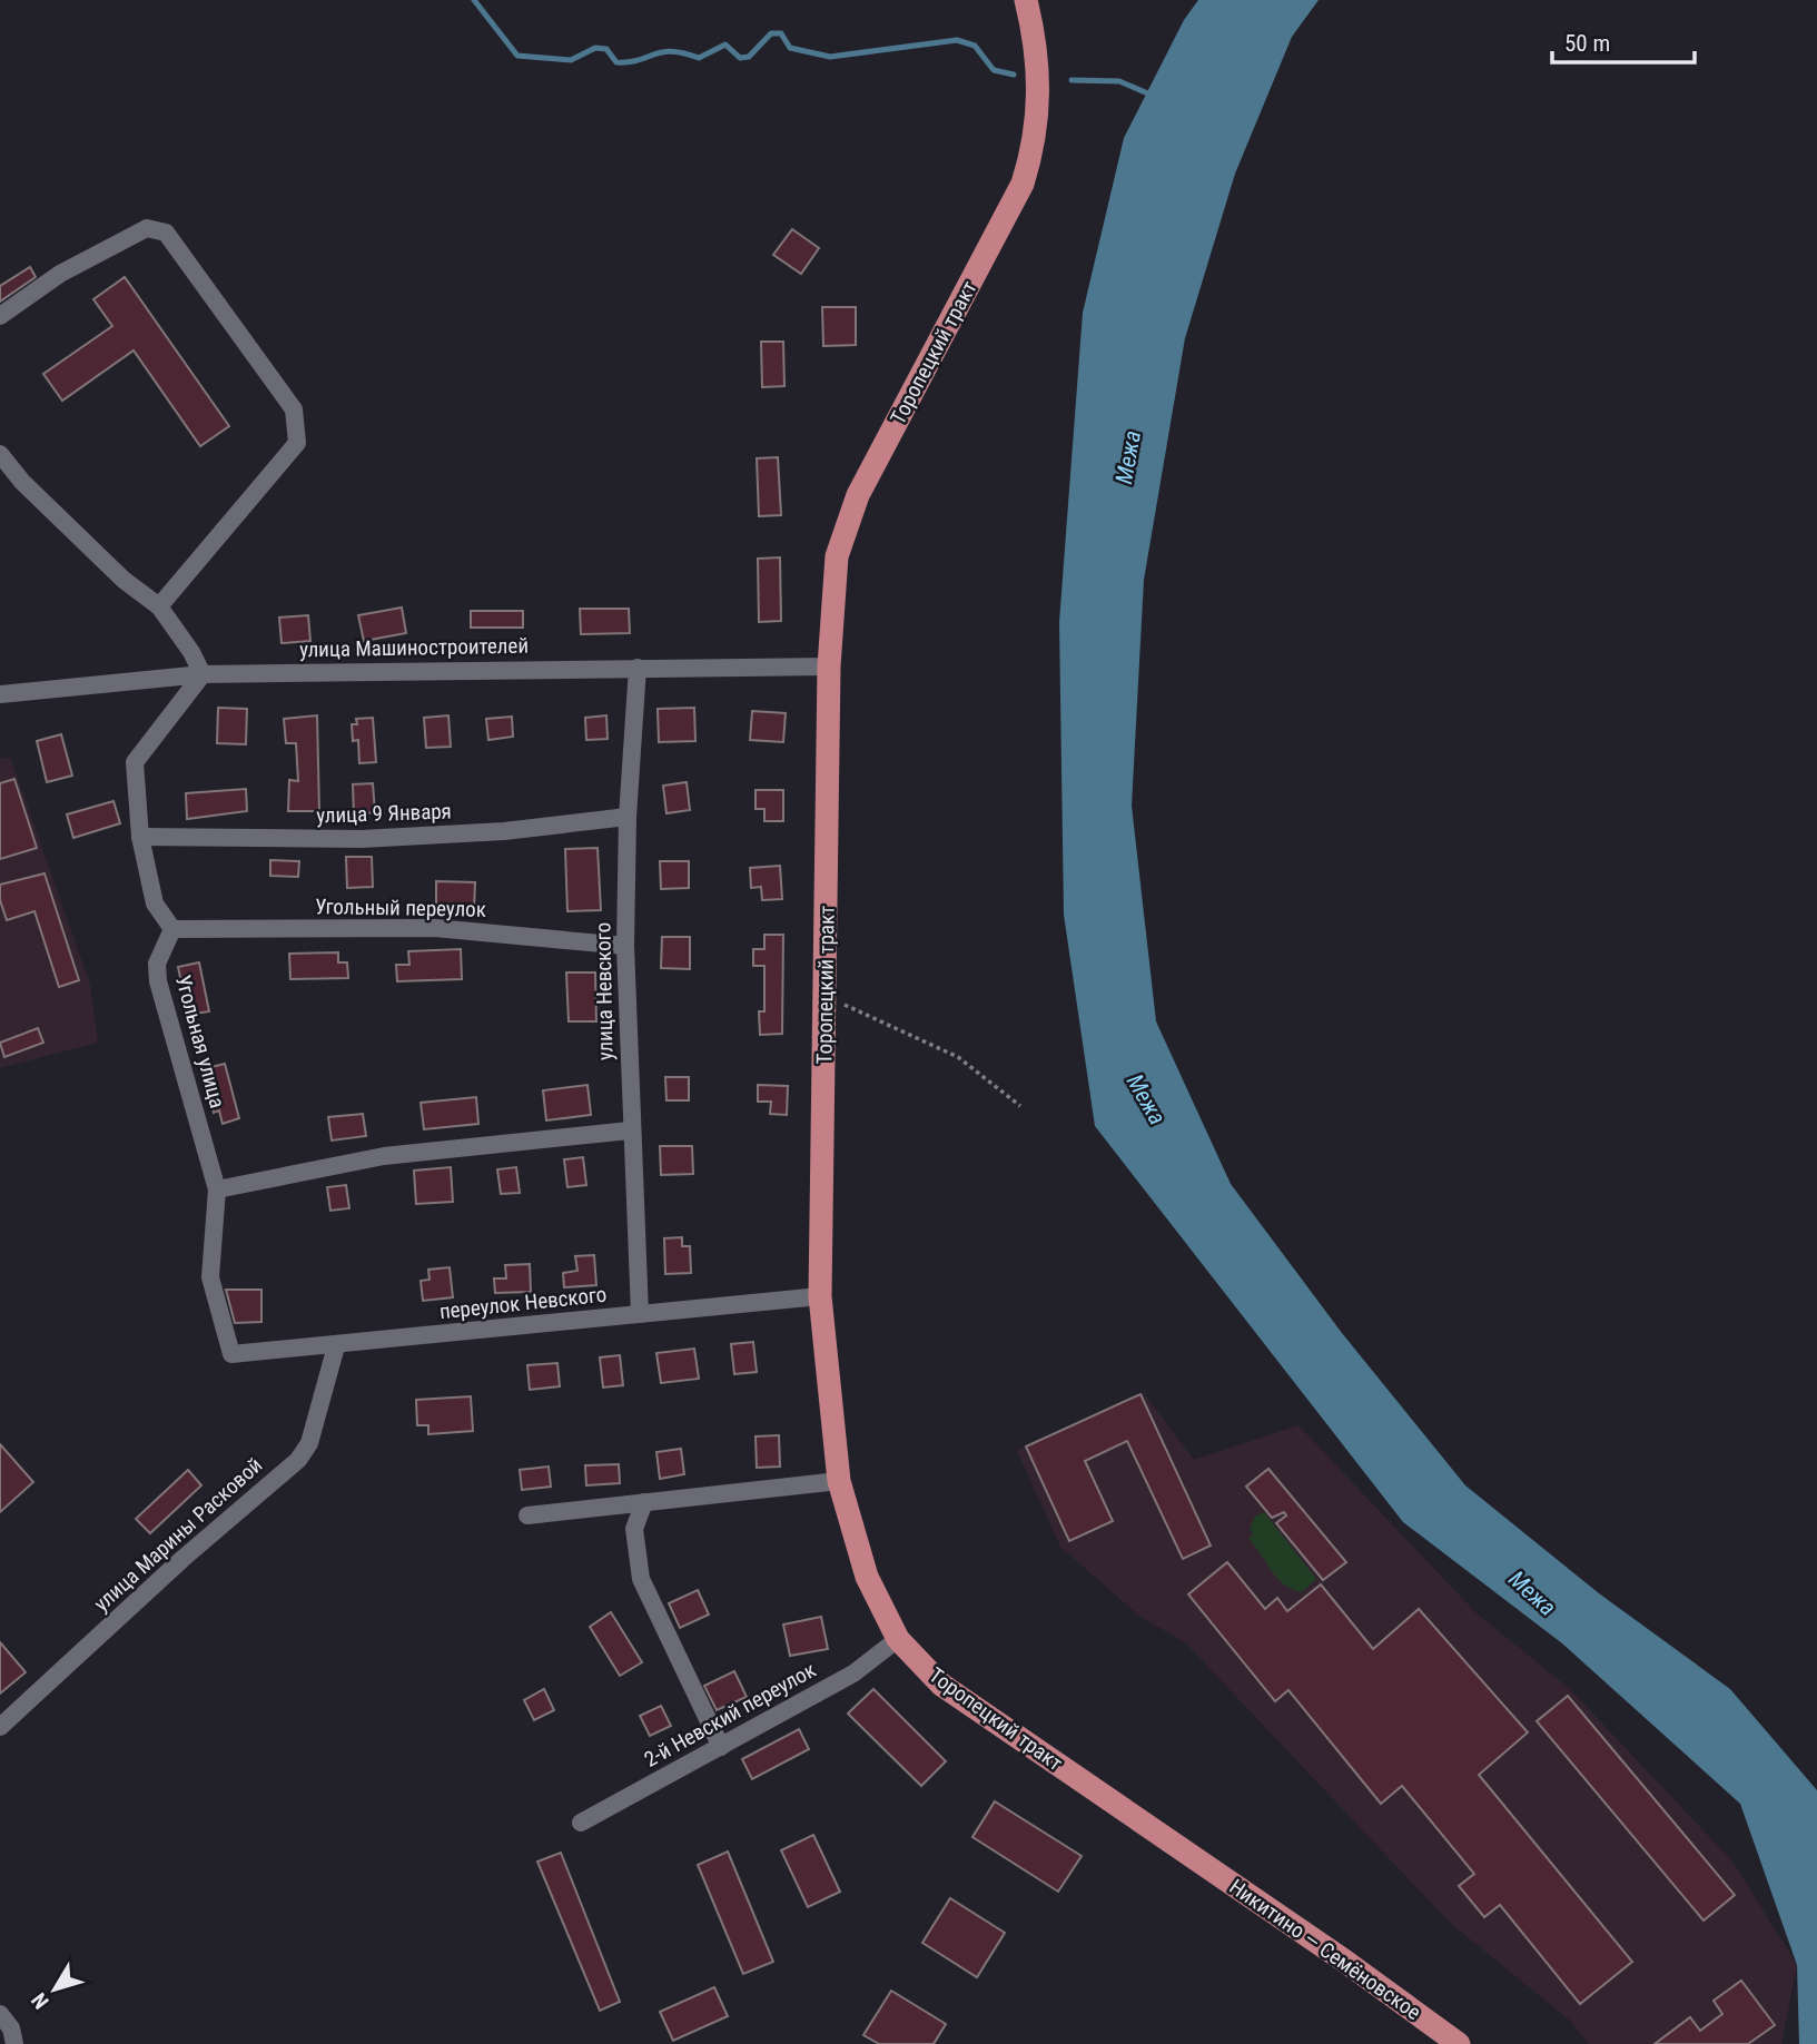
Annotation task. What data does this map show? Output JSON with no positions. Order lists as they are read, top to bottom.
{
  "streets": {
    "main road": ["Торопецкий тракт", "Никитино — Семёновское"],
    "street": [
      "улица Машиностроителей",
      "улица 9 Января",
      "Угольный переулок",
      "улица Невского",
      "Угольная улица",
      "переулок Невского",
      "улица Марины Расковой",
      "2-й Невский переулок"
    ]
  },
  "crossings": [
    ["Торопецкий тракт", "улица Машиностроителей"],
    ["Торопецкий тракт", "переулок Невского"],
    ["Торопецкий тракт", "2-й Невский переулок"],
    ["Торопецкий тракт", "Никитино — Семёновское"],
    ["улица Машиностроителей", "улица Невского"],
    ["улица 9 Января", "улица Невского"],
    ["Угольный переулок", "улица Невского"],
    ["Угольный переулок", "Угольная улица"],
    ["улица Невского", "переулок Невского"],
    ["Угольная улица", "переулок Невского"],
    ["переулок Невского", "улица Марины Расковой"]
  ],
  "water": ["Межа"],
  "scale_bar": "50 m",
  "north": "bottom left"
}
